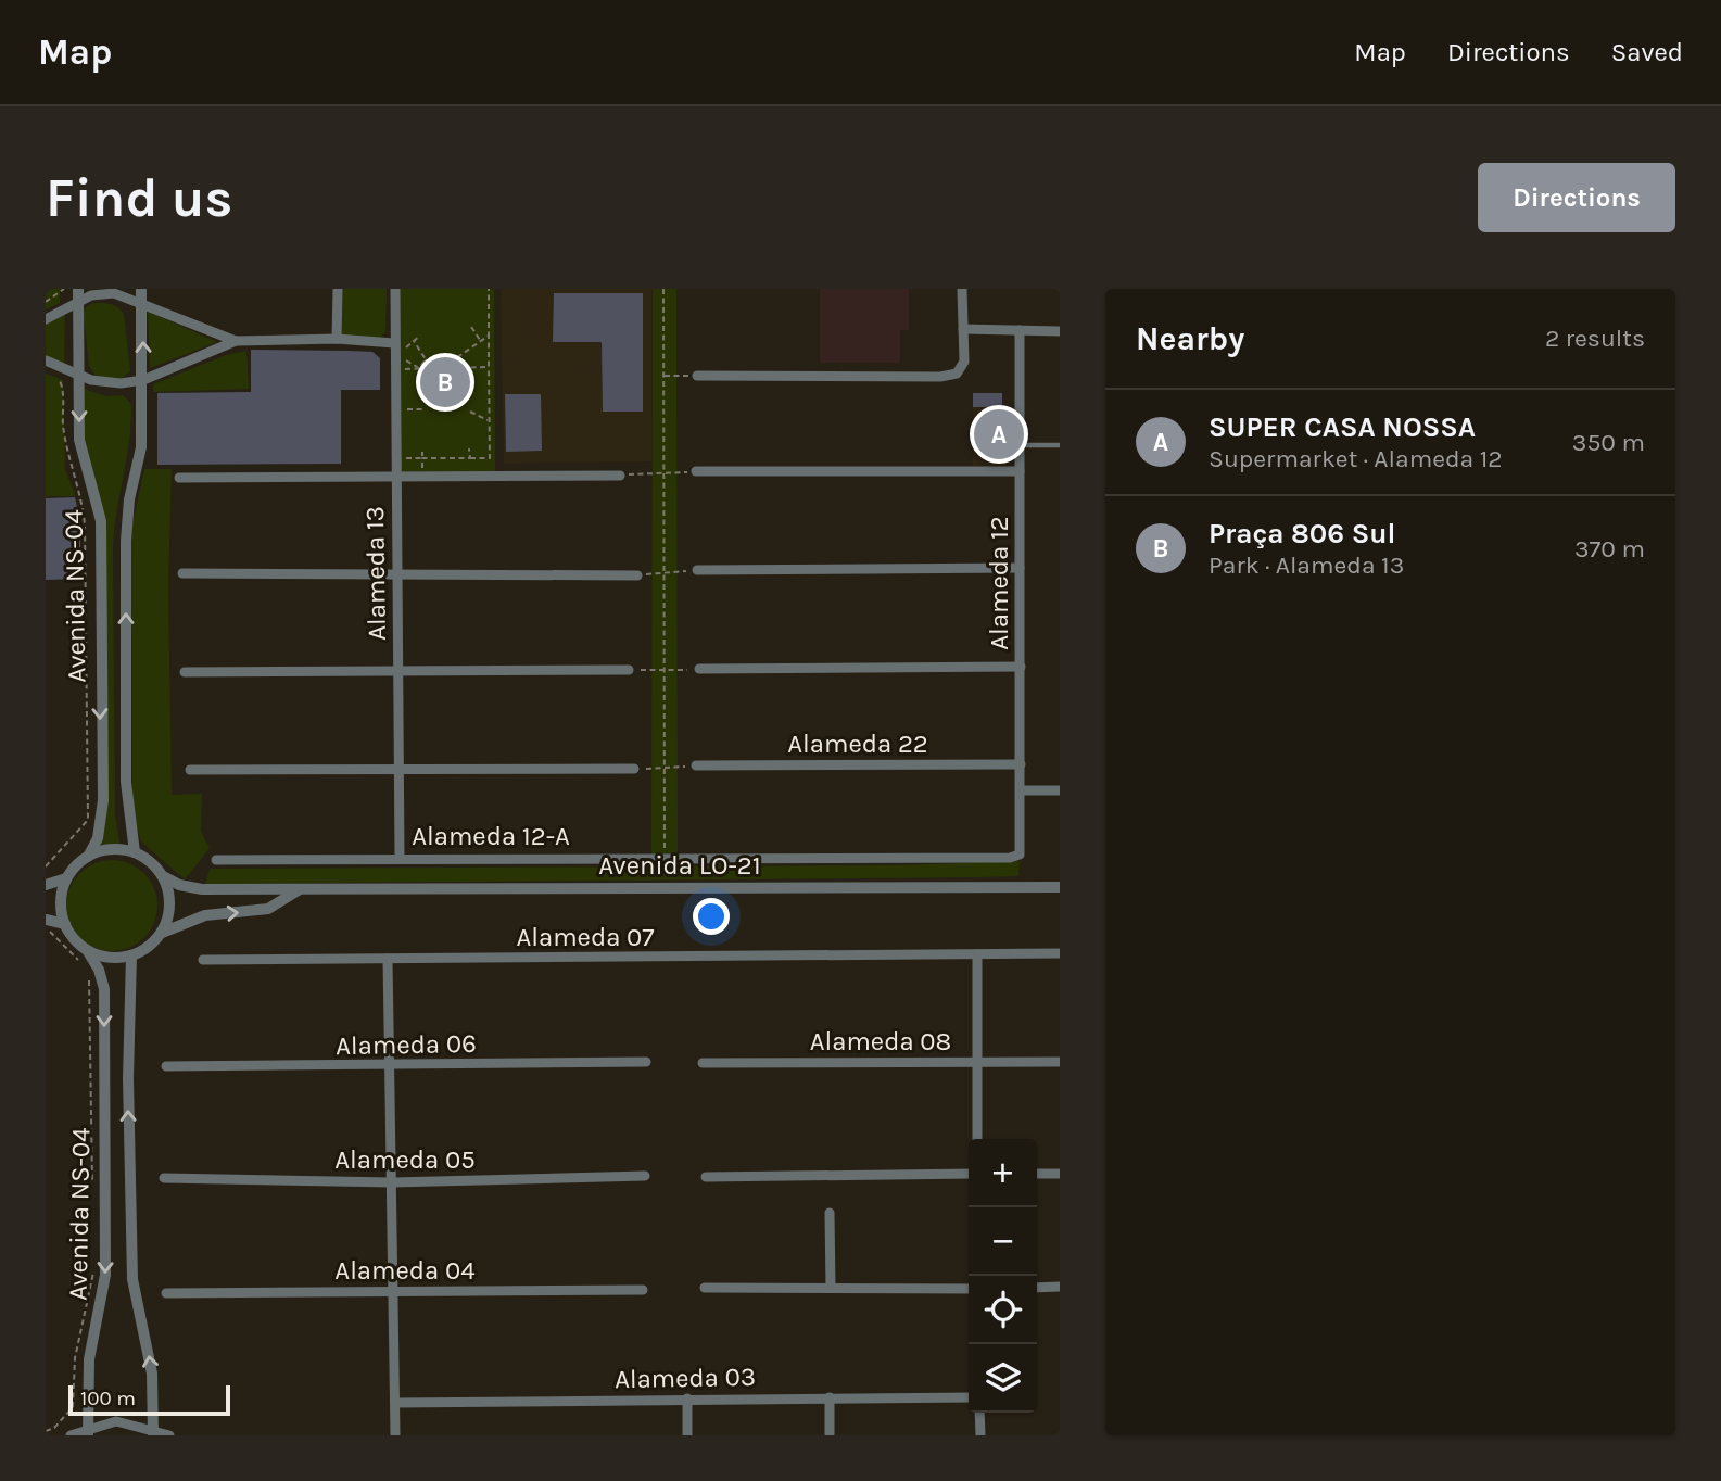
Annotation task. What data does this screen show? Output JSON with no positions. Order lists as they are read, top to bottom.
{
  "streets": {
    "street": [
      "Alameda 13",
      "Alameda 12",
      "Avenida NS-04",
      "Alameda 22",
      "Alameda 12-A",
      "Avenida LO-21",
      "Alameda 07",
      "Alameda 08",
      "Alameda 06",
      "Alameda 05",
      "Alameda 04",
      "Alameda 03"
    ]
  },
  "crossings": [
    ["Alameda 13", "Alameda 12-A"],
    ["Alameda 12", "Alameda 22"],
    ["Alameda 12", "Alameda 12-A"],
    ["Avenida NS-04", "Avenida LO-21"]
  ],
  "scale_bar": "100 m",
  "page": {
    "header": "Map",
    "nav": ["Map", "Directions", "Saved"],
    "buttons": "Directions",
    "title": "Find us",
    "heading": ["Nearby", "2 results"],
    "pins": ["B", "A"],
    "list": [
      {
        "mark": "A",
        "name": "SUPER CASA NOSSA",
        "note": "Supermarket · Alameda 12",
        "value": "350 m"
      },
      {
        "mark": "B",
        "name": "Praça 806 Sul",
        "note": "Park · Alameda 13",
        "value": "370 m"
      }
    ],
    "map_buttons": ["+", "−"],
    "scale": "100 m"
  }
}
